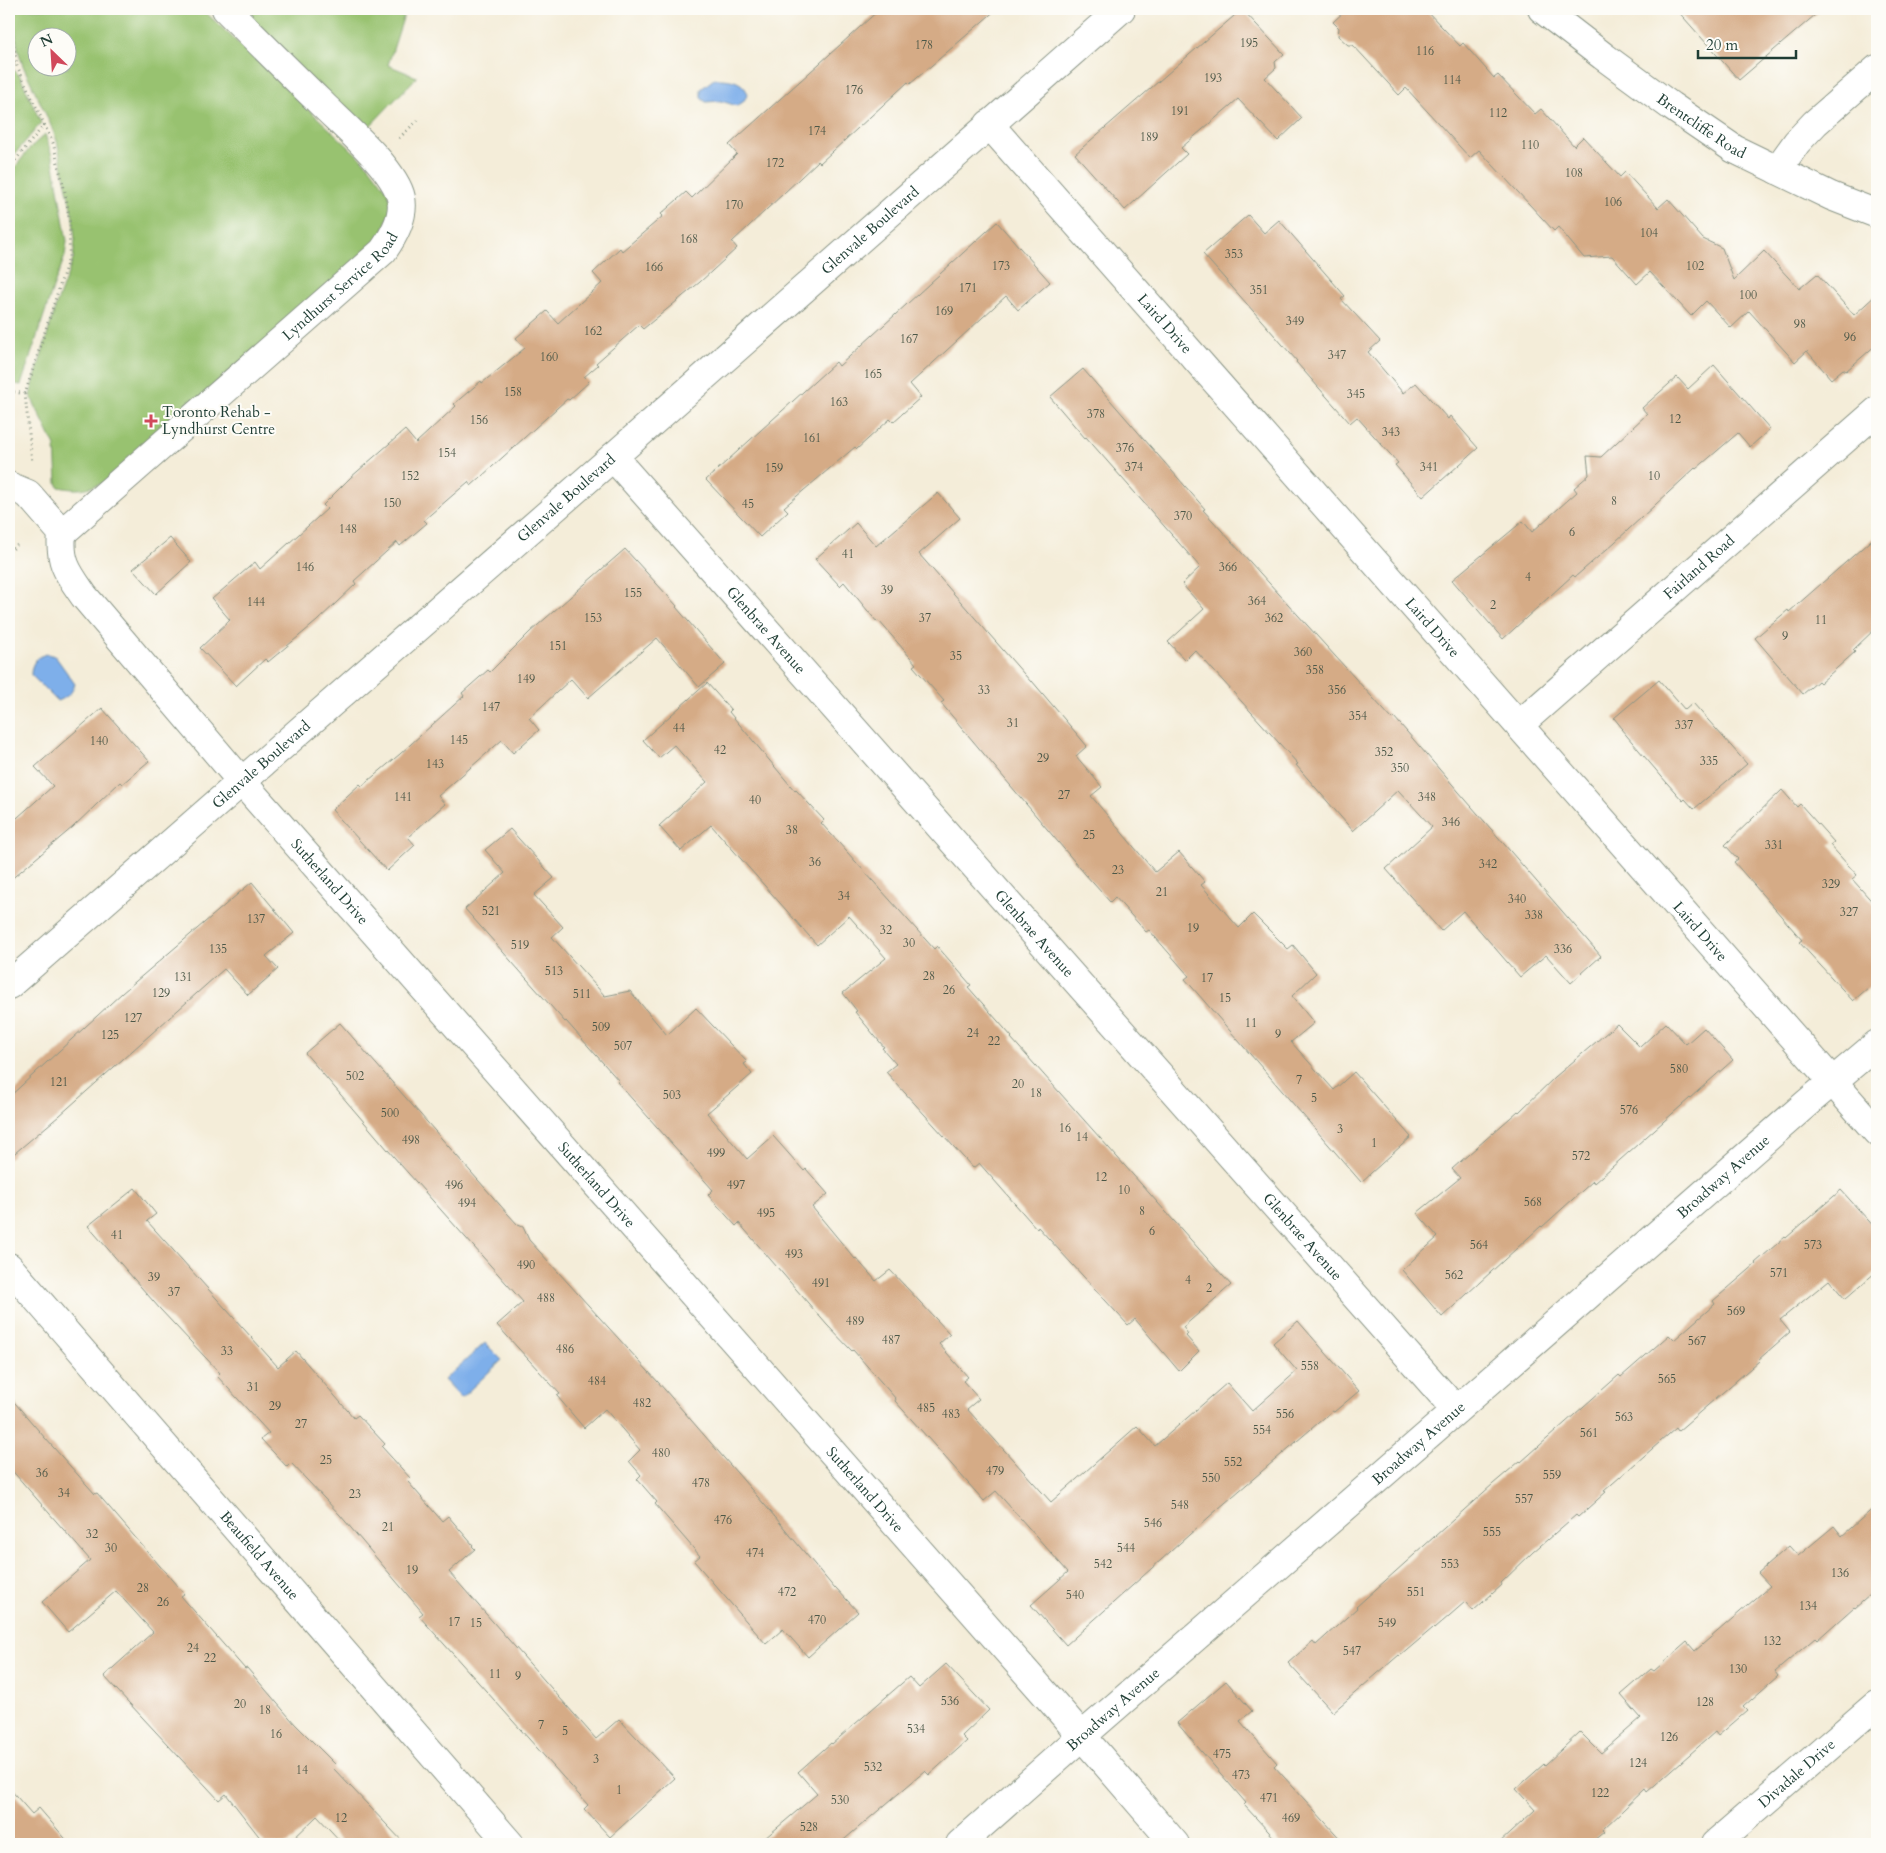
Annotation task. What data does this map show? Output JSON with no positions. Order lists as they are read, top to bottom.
{
  "streets": {
    "street": [
      "Brentcliffe Road",
      "Glenvale Boulevard",
      "Lyndhurst Service Road",
      "Laird Drive",
      "Fairland Road",
      "Glenbrae Avenue",
      "Sutherland Drive",
      "Broadway Avenue",
      "Beaufield Avenue",
      "Divadale Drive"
    ]
  },
  "crossings": [
    ["Glenvale Boulevard", "Laird Drive"],
    ["Glenvale Boulevard", "Glenbrae Avenue"],
    ["Glenvale Boulevard", "Sutherland Drive"],
    ["Lyndhurst Service Road", "Sutherland Drive"],
    ["Laird Drive", "Fairland Road"],
    ["Laird Drive", "Broadway Avenue"],
    ["Glenbrae Avenue", "Broadway Avenue"],
    ["Sutherland Drive", "Broadway Avenue"]
  ],
  "places": {
    "health": ["Toronto Rehab - Lyndhurst Centre"]
  },
  "house_numbers": [
    "195",
    "178",
    "116",
    "193",
    "114",
    "176",
    "191",
    "112",
    "174",
    "189",
    "110",
    "172",
    "108",
    "106",
    "170",
    "104",
    "168",
    "353",
    "173",
    "102",
    "166",
    "171",
    "351",
    "100",
    "169",
    "349",
    "98",
    "162",
    "96",
    "167",
    "347",
    "160",
    "165",
    "158",
    "345",
    "163",
    "378",
    "12",
    "156",
    "343",
    "161",
    "376",
    "154",
    "374",
    "341",
    "159",
    "152",
    "10",
    "8",
    "150",
    "45",
    "370",
    "148",
    "6",
    "41",
    "146",
    "366",
    "4",
    "39",
    "155",
    "364",
    "144",
    "2",
    "153",
    "37",
    "362",
    "11",
    "9",
    "151",
    "360",
    "35",
    "358",
    "149",
    "33",
    "356",
    "147",
    "354",
    "31",
    "337",
    "44",
    "145",
    "140",
    "42",
    "352",
    "29",
    "335",
    "143",
    "350",
    "27",
    "141",
    "348",
    "40",
    "346",
    "38",
    "25",
    "331",
    "36",
    "342",
    "23",
    "329",
    "21",
    "34",
    "340",
    "521",
    "327",
    "338",
    "137",
    "19",
    "32",
    "30",
    "519",
    "135",
    "336",
    "513",
    "28",
    "131",
    "17",
    "26",
    "129",
    "511",
    "15",
    "127",
    "11",
    "509",
    "24",
    "9",
    "125",
    "22",
    "507",
    "580",
    "502",
    "7",
    "121",
    "20",
    "18",
    "503",
    "5",
    "576",
    "500",
    "16",
    "3",
    "14",
    "498",
    "1",
    "499",
    "572",
    "12",
    "496",
    "497",
    "10",
    "568",
    "494",
    "8",
    "495",
    "6",
    "41",
    "564",
    "573",
    "493",
    "490",
    "571",
    "562",
    "39",
    "4",
    "491",
    "2",
    "37",
    "488",
    "569",
    "489",
    "487",
    "567",
    "486",
    "33",
    "558",
    "565",
    "484",
    "31",
    "482",
    "29",
    "485",
    "483",
    "556",
    "563",
    "27",
    "554",
    "561",
    "480",
    "25",
    "552",
    "479",
    "36",
    "559",
    "550",
    "478",
    "34",
    "23",
    "557",
    "548",
    "476",
    "546",
    "21",
    "555",
    "32",
    "30",
    "544",
    "474",
    "542",
    "553",
    "19",
    "136",
    "28",
    "472",
    "551",
    "540",
    "26",
    "134",
    "470",
    "17",
    "15",
    "549",
    "132",
    "24",
    "547",
    "22",
    "130",
    "11",
    "9",
    "536",
    "128",
    "20",
    "18",
    "7",
    "534",
    "5",
    "16",
    "126",
    "475",
    "3",
    "124",
    "532",
    "14",
    "473",
    "1",
    "122",
    "471",
    "530",
    "12",
    "469",
    "528"
  ],
  "scale_bar": "20 m",
  "north": "top left"
}
